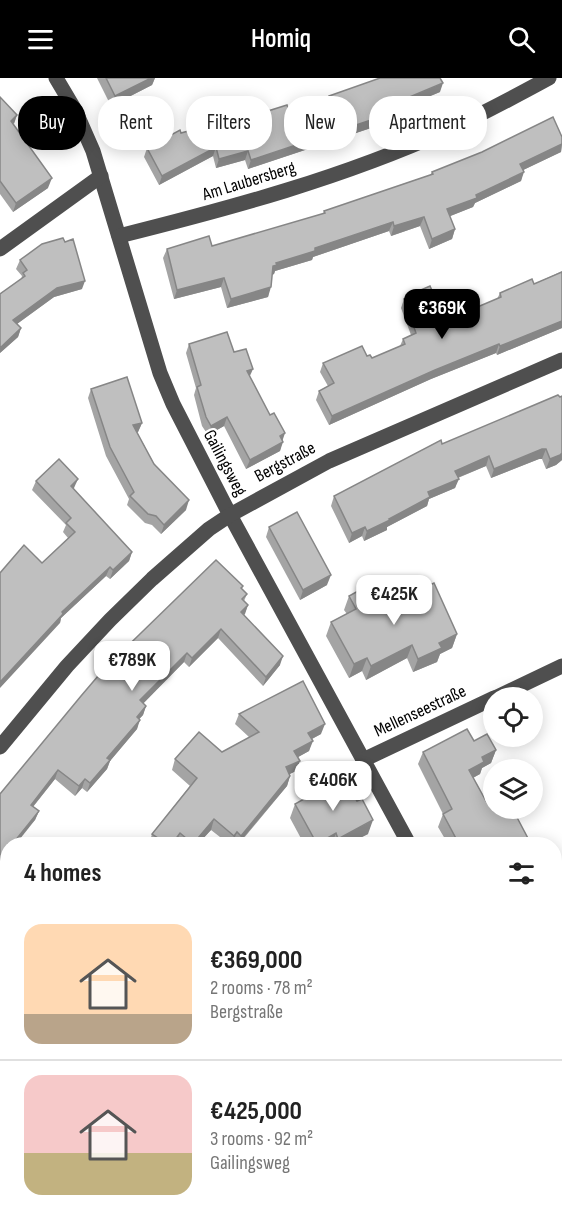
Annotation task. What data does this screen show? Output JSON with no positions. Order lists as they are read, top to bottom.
{
  "streets": {
    "street": [
      "Am Laubersberg",
      "Bergstraße",
      "Gailingsweg",
      "Mellenseestraße"
    ]
  },
  "crossings": [
    ["Am Laubersberg", "Gailingsweg"],
    ["Bergstraße", "Gailingsweg"],
    ["Gailingsweg", "Mellenseestraße"]
  ],
  "page": {
    "header": "Homiq",
    "chip": [
      "Buy",
      "Rent",
      "Filters",
      "New",
      "Apartment"
    ],
    "price": [
      "€369K",
      "€425K",
      "€789K",
      "€406K"
    ],
    "heading": "4 homes",
    "list": [
      {
        "name": "€369,000",
        "note": "2 rooms · 78 m² · Bergstraße"
      },
      {
        "name": "€425,000",
        "note": "3 rooms · 92 m² · Gailingsweg"
      }
    ]
  }
}
